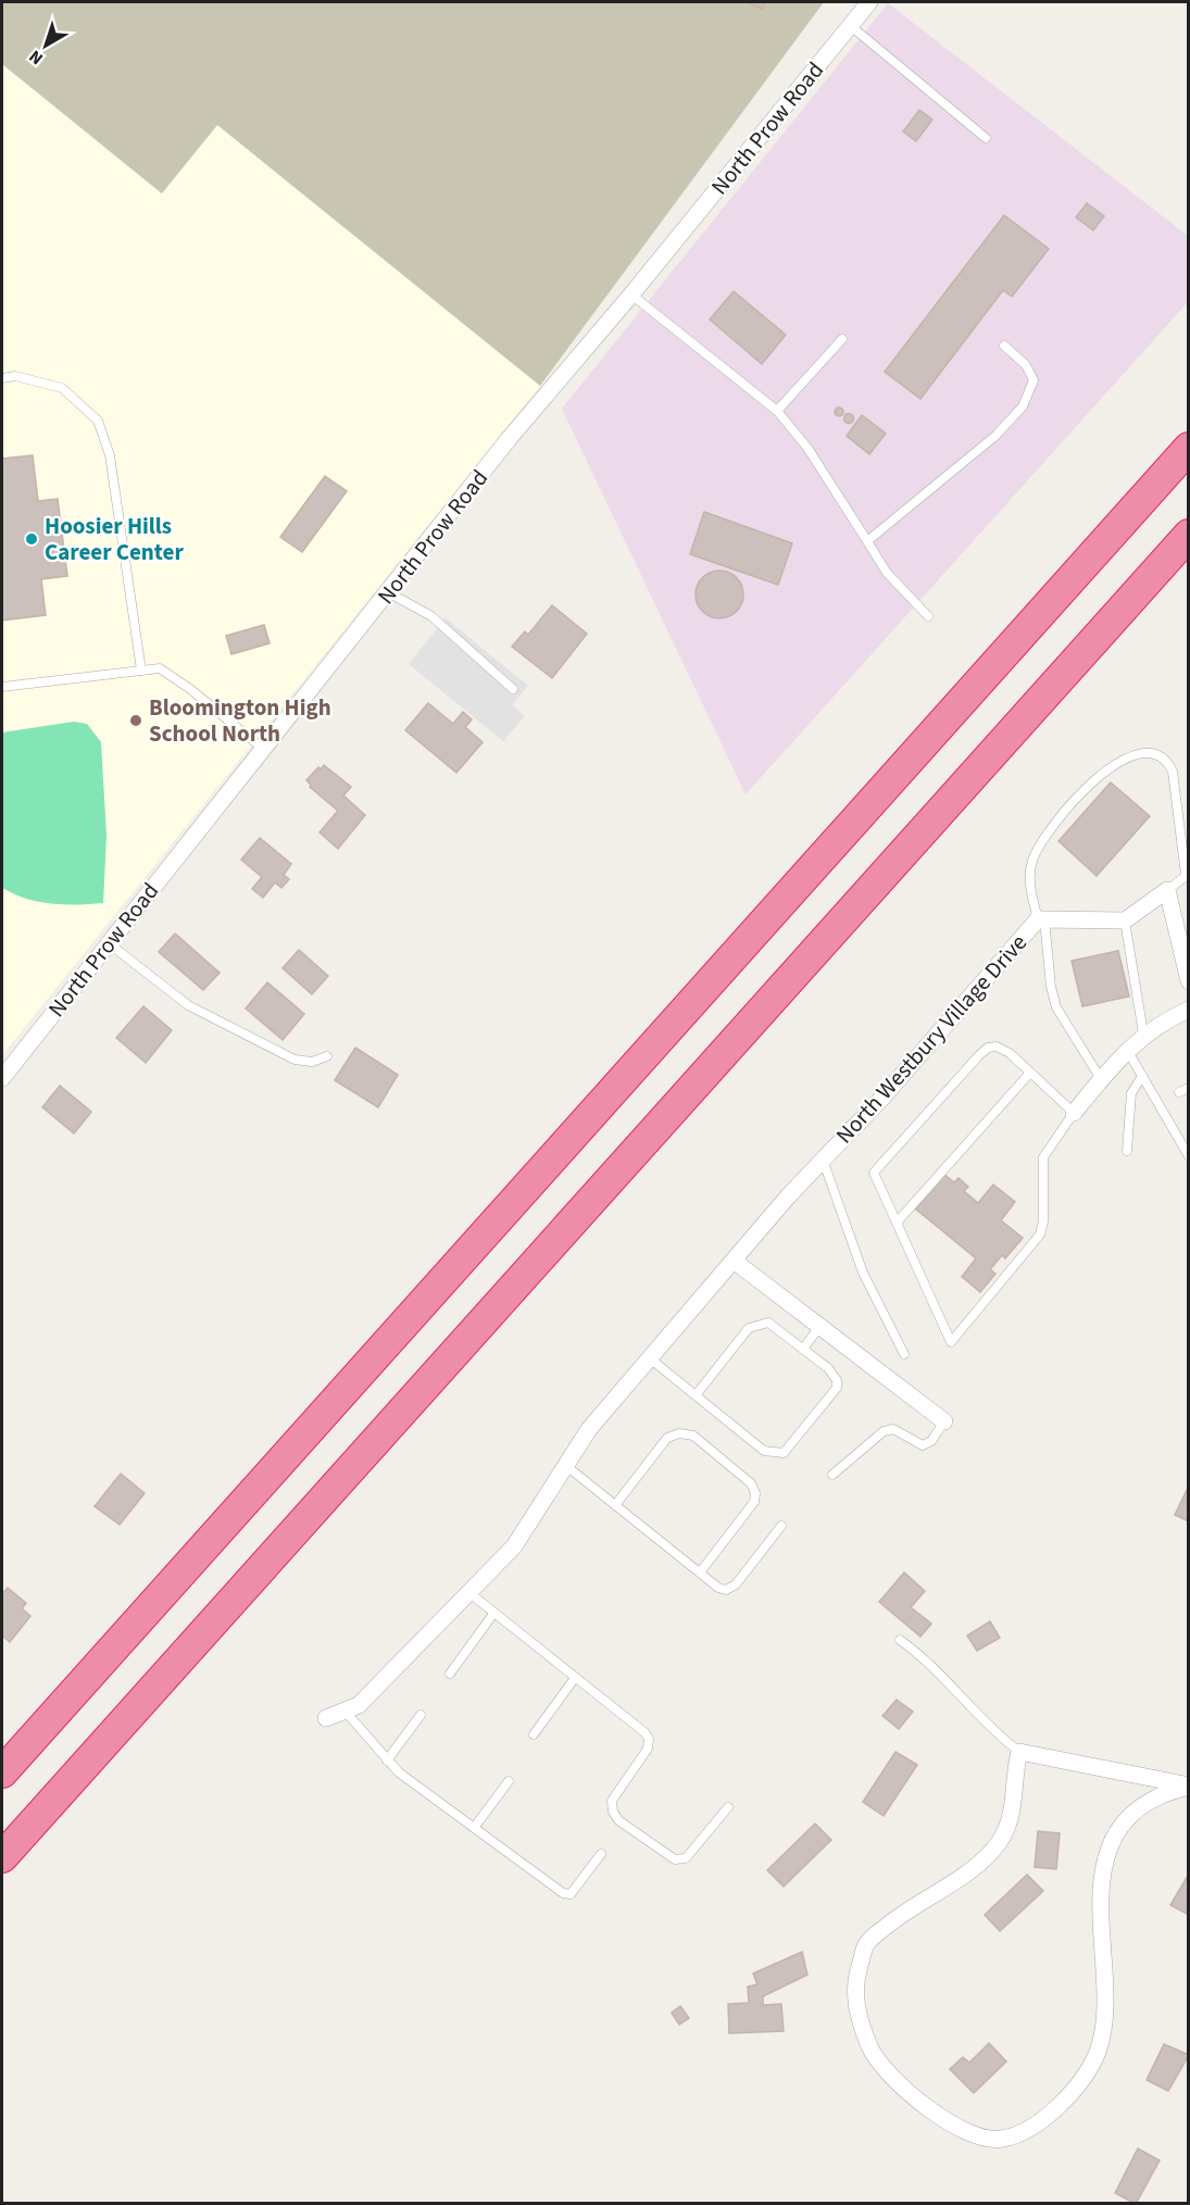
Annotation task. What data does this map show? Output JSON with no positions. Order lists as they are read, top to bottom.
{
  "streets": {
    "street": ["North Prow Road", "North Westbury Village Drive"]
  },
  "places": ["Hoosier Hills Career Center", "Bloomington High School North"],
  "north": "bottom left"
}
